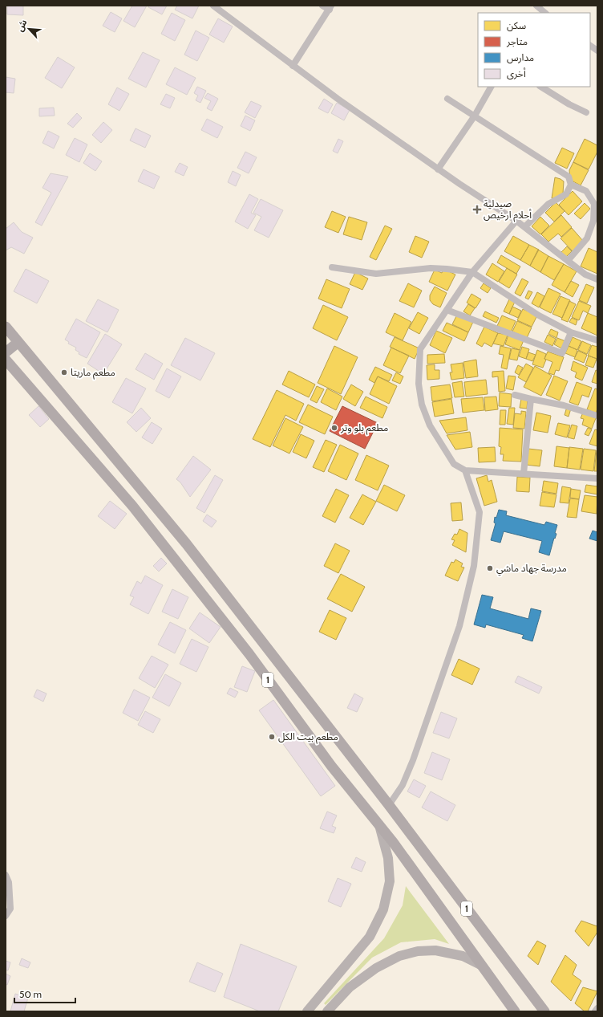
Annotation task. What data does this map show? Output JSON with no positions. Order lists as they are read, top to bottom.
{
  "streets": {
    "main road": ["1"]
  },
  "places": {
    "health": ["صيدلية أحلام ارخيص"],
    "other": [
      "مطعم ماريتا",
      "مطعم بلو وتر",
      "مدرسة جهاد ماشي",
      "مطعم بيت الكل"
    ]
  },
  "legend": [
    "سكن",
    "متاجر",
    "مدارس",
    "أخرى"
  ],
  "scale_bar": "50 m",
  "north": "top left"
}
